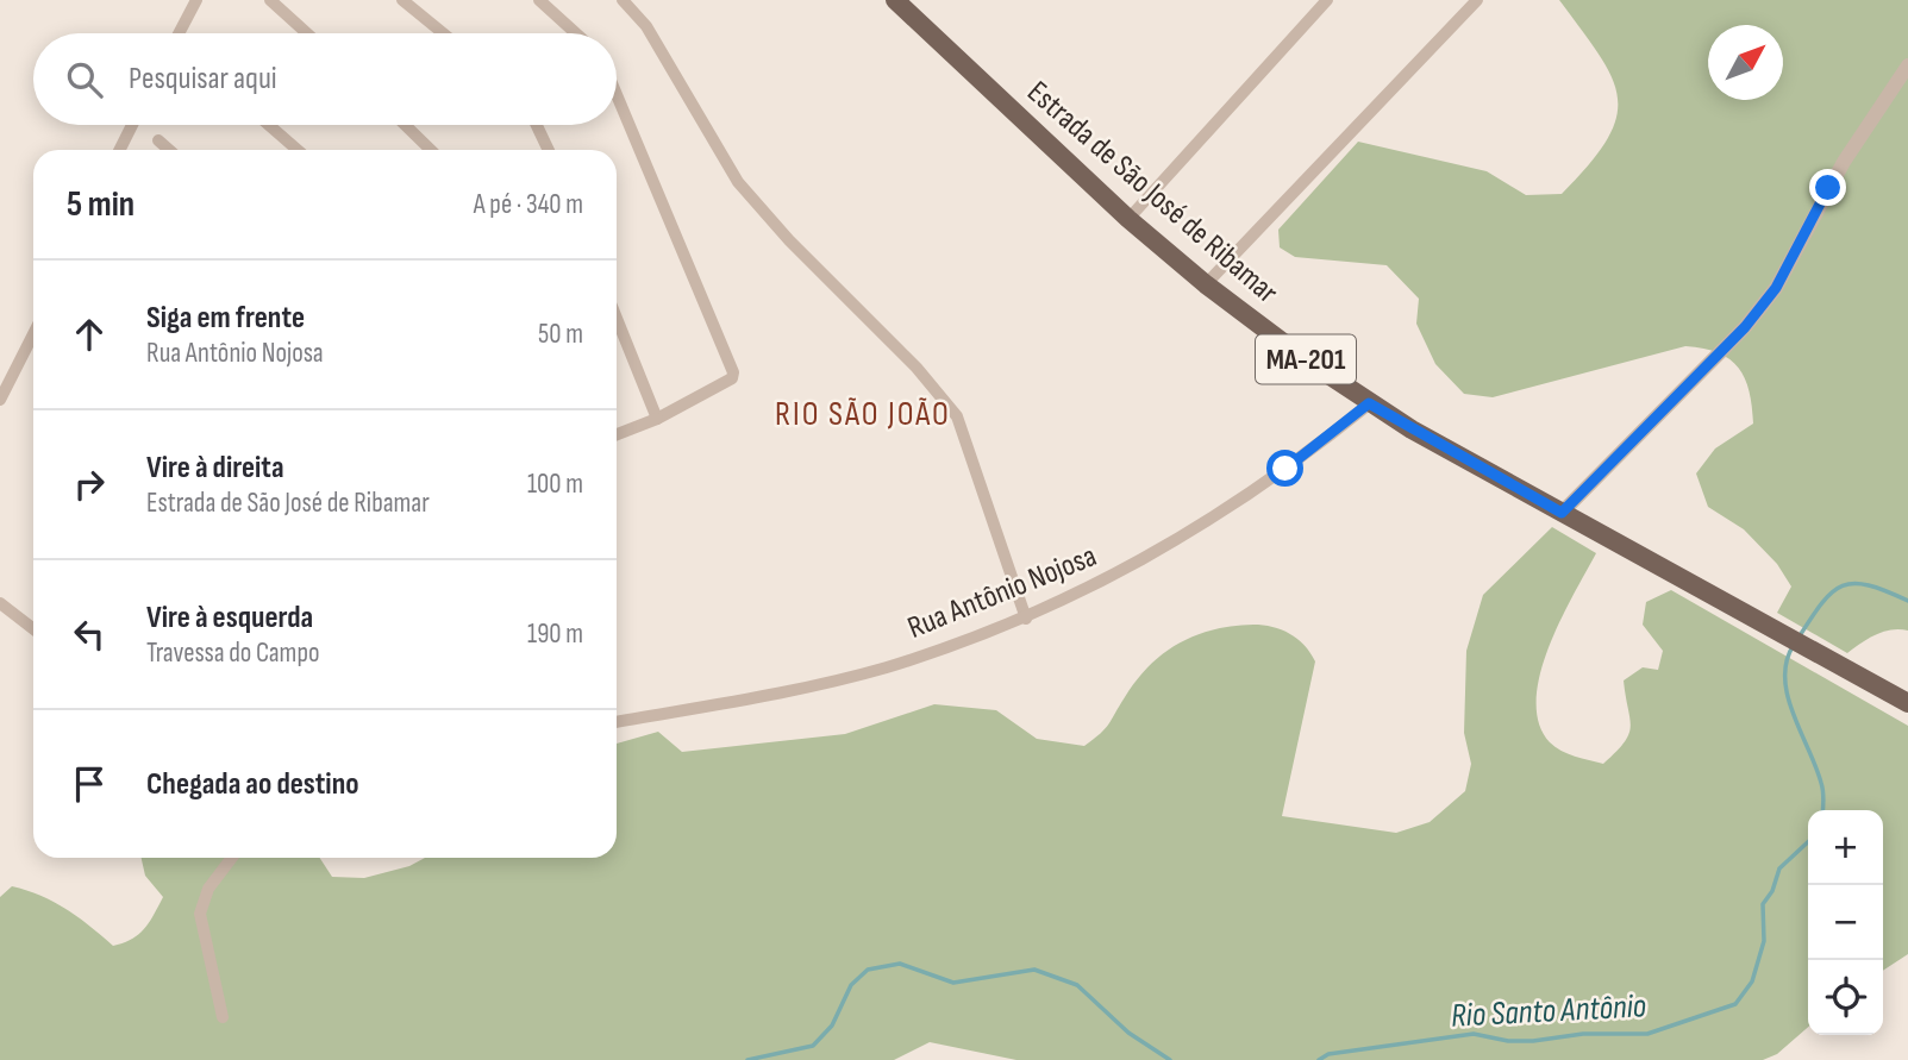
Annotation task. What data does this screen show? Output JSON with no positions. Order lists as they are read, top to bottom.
{
  "streets": {
    "main road": ["Estrada de São José de Ribamar", "MA-201"],
    "street": ["Rua Antônio Nojosa"]
  },
  "crossings": [
    ["Estrada de São José de Ribamar", "Rua Antônio Nojosa"]
  ],
  "districts": ["RIO SÃO JOÃO"],
  "water": ["Rio Santo Antônio"],
  "north": "top right",
  "page": {
    "search": "Pesquisar aqui",
    "heading": ["5 min", "A pé · 340 m"],
    "list": [
      ["Siga em frente", "Rua Antônio Nojosa", "50 m"],
      ["Vire à direita", "Estrada de São José de Ribamar", "100 m"],
      ["Vire à esquerda", "Travessa do Campo", "190 m"],
      "Chegada ao destino"
    ],
    "map_buttons": ["+", "−"]
  }
}
